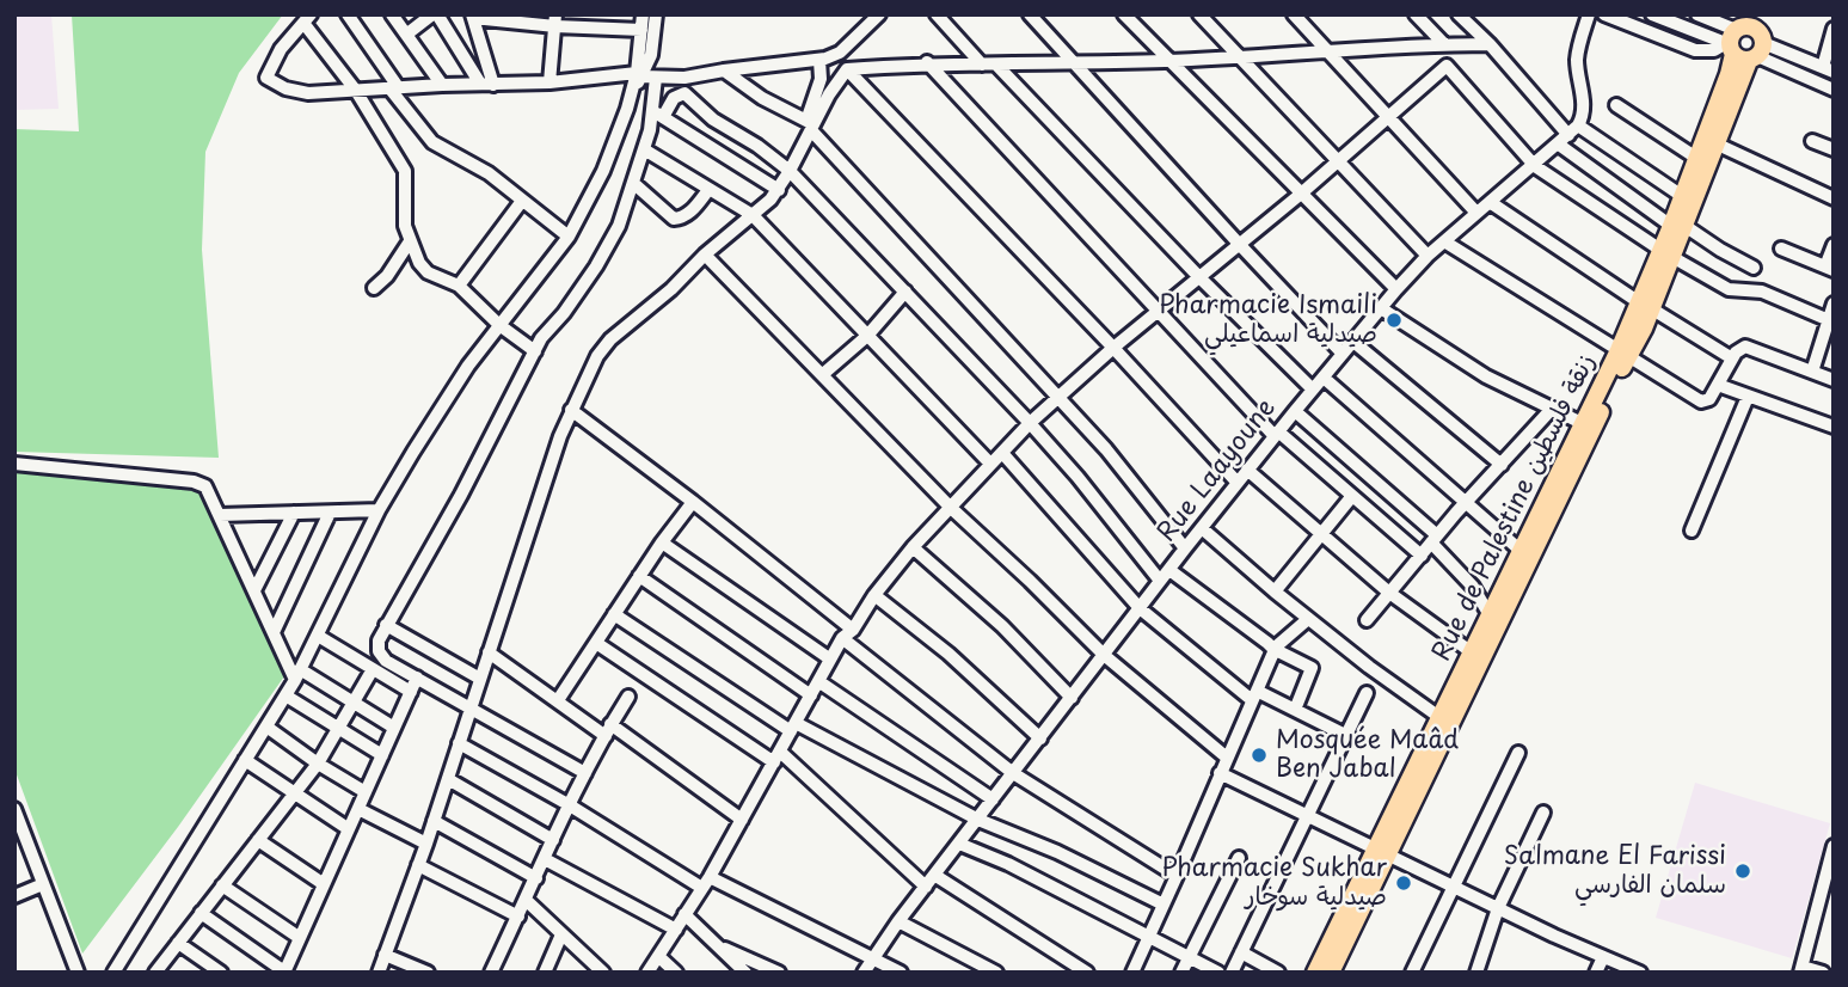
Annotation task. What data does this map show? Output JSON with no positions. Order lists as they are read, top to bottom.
{
  "streets": {
    "main road": ["Rue de Palestine زنقة فلسطين"],
    "street": ["Rue Laayoune"]
  },
  "places": [
    "Pharmacie Ismaili صيدلية اسماعيلي",
    "Mosquée Maâd Ben Jabal",
    "Salmane El Farissi سلمان الفارسي",
    "Pharmacie Sukhar صيدلية سوخار"
  ]
}
